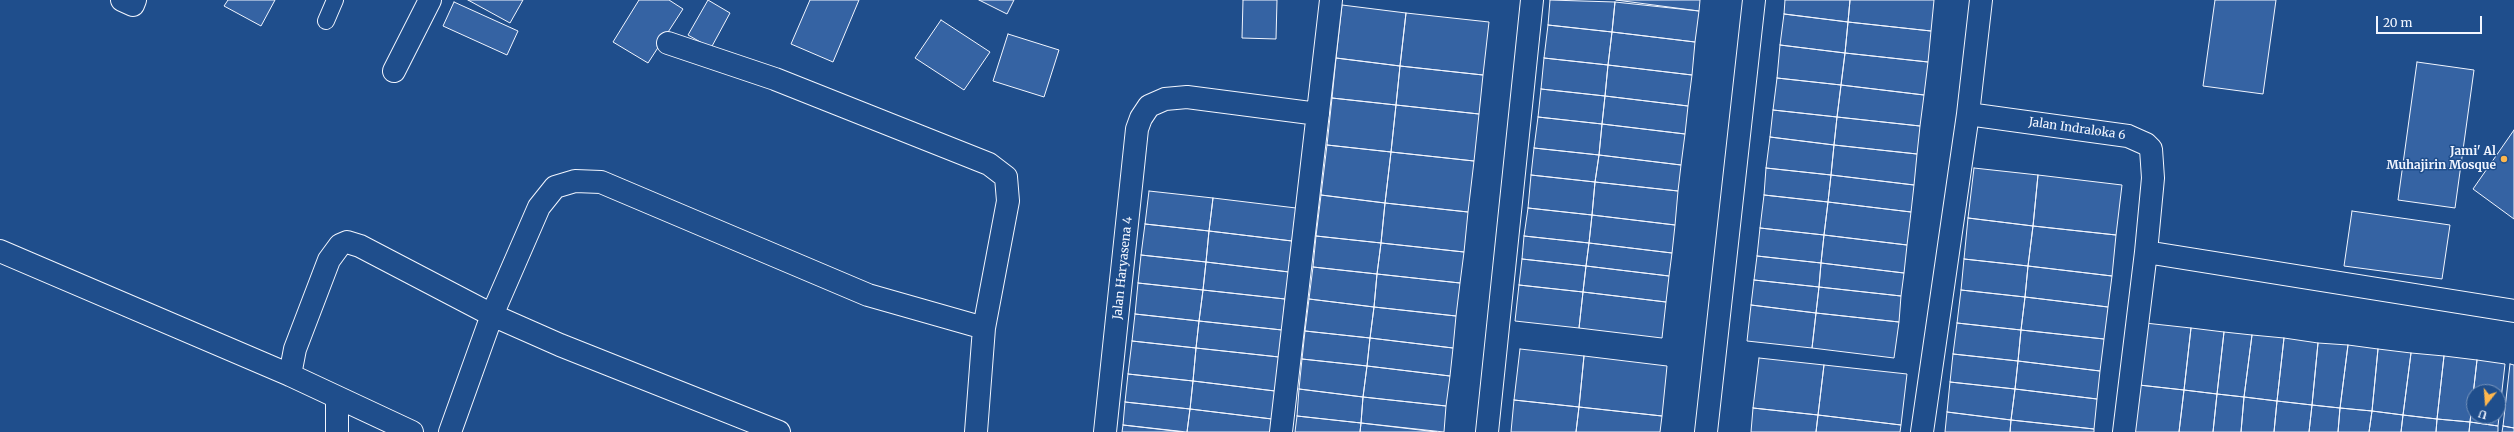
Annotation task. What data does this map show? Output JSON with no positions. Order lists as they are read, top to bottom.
{
  "streets": {
    "street": ["Jalan Indraloka 6", "Jalan Haryasena 4"]
  },
  "places": ["Jami' Al Muhajirin Mosque"],
  "scale_bar": "20 m",
  "north": "bottom"
}
